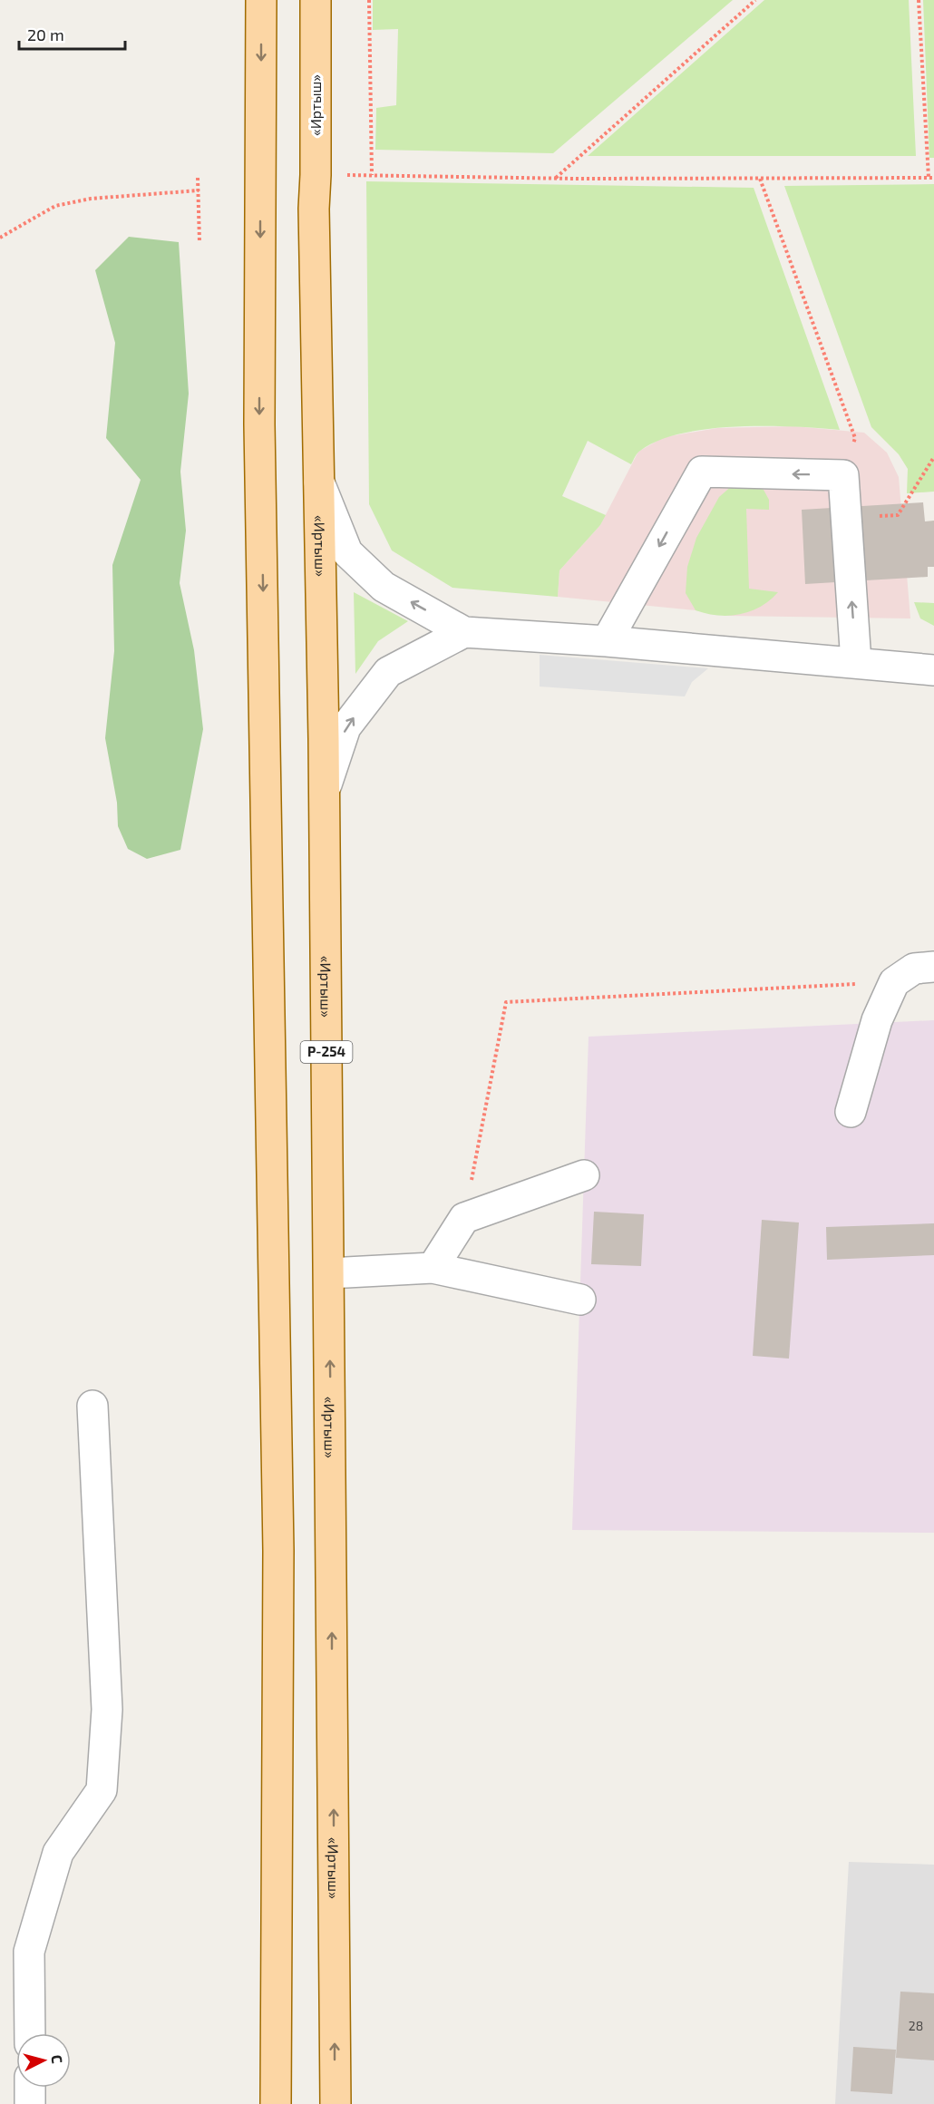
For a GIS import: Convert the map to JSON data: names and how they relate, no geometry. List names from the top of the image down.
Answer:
{
  "streets": {
    "main road": ["«Иртыш»", "Р-254"]
  },
  "house_numbers": ["28"],
  "scale_bar": "20 m",
  "north": "right"
}
